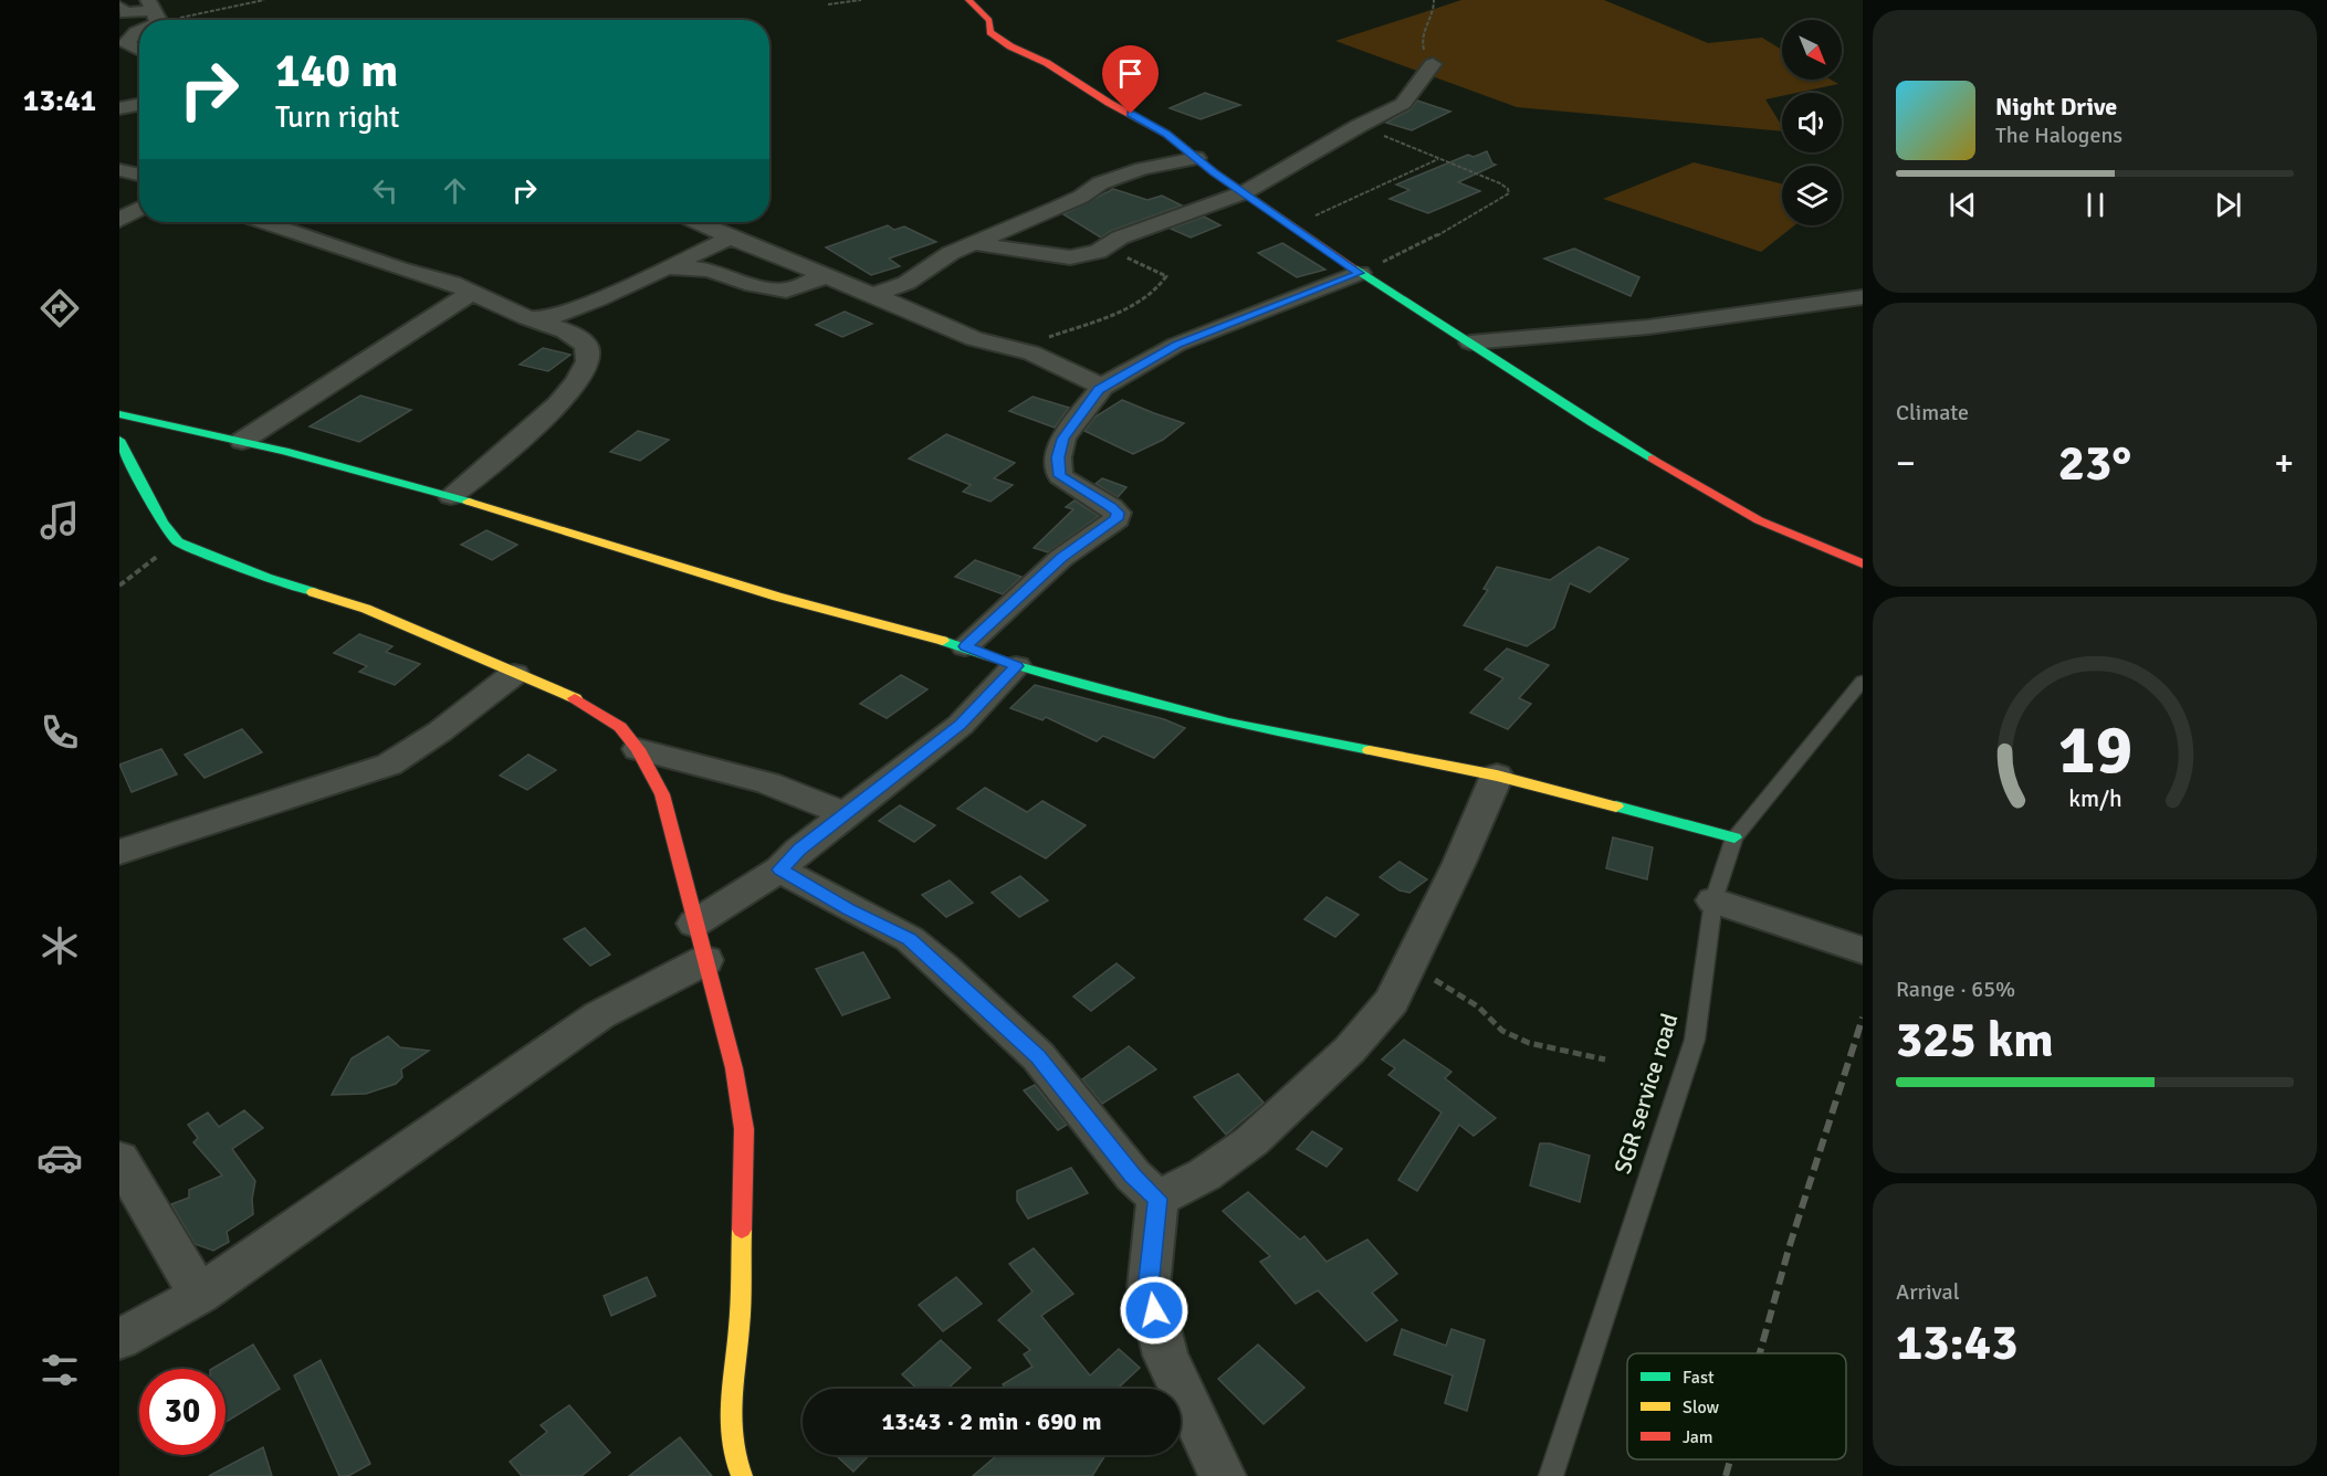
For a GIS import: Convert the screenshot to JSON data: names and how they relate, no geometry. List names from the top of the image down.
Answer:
{
  "streets": {
    "lane": ["SGR service road"]
  },
  "legend": ["Fast", "Slow", "Jam"],
  "north": "bottom right",
  "page": {
    "tabs": "13:41",
    "turn": ["140 m", "Turn right"],
    "song": ["Night Drive", "The Halogens"],
    "tile": [
      "Climate",
      ["Range · 65%", "325 km"],
      ["Arrival", "13:43"]
    ],
    "heat": ["−", "23°", "+"],
    "limit": "30",
    "trip": "13:43 · 2 min · 690 m",
    "gauge": ["19", "km/h"]
  }
}
